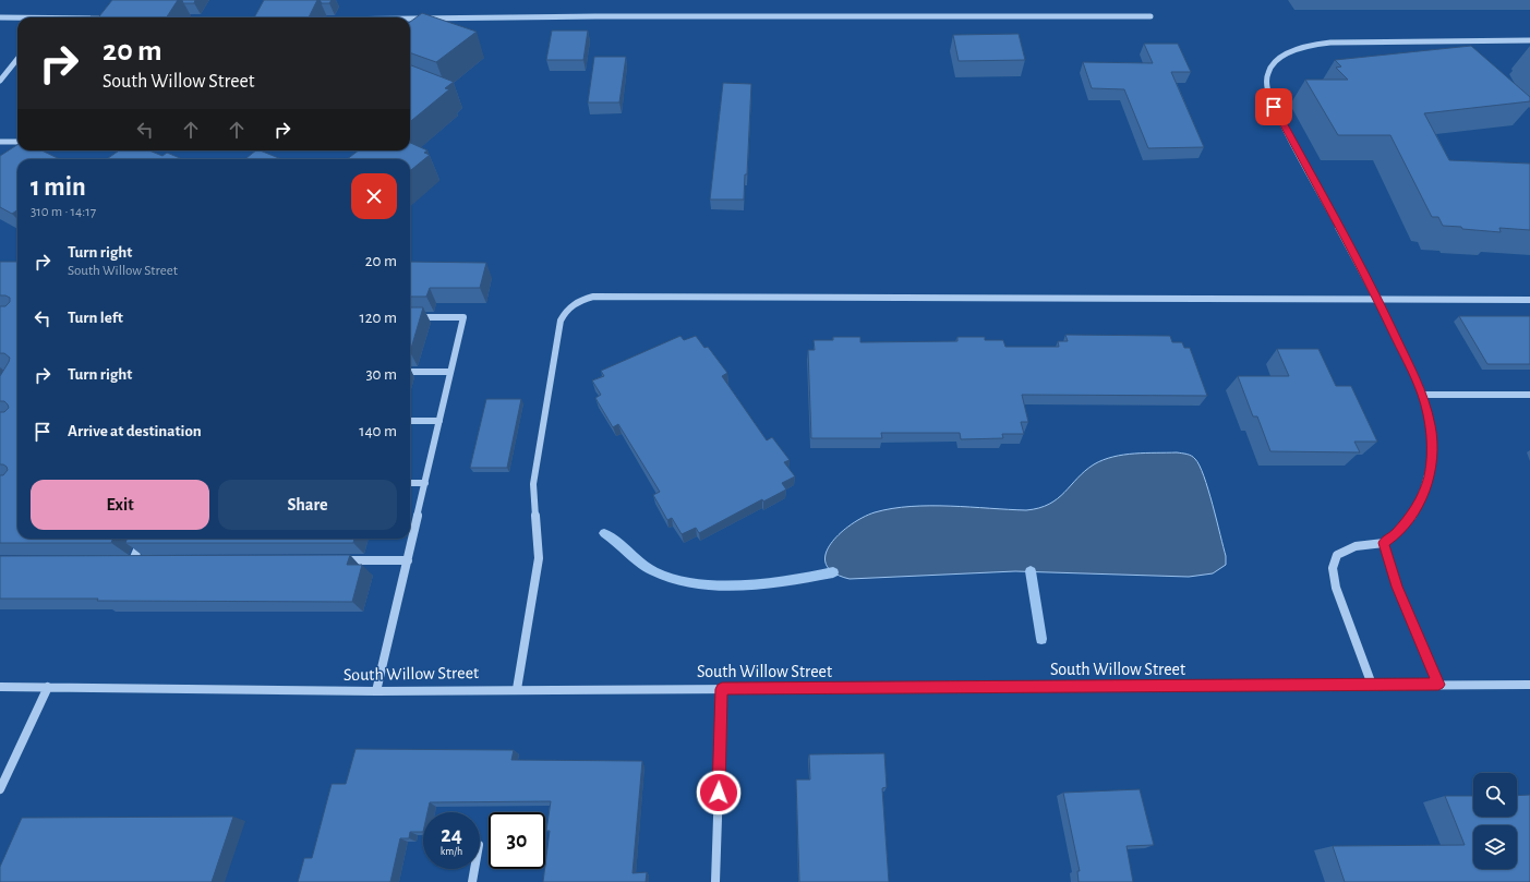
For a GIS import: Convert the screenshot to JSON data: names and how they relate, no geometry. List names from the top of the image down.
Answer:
{
  "streets": {
    "street": ["South Willow Street"]
  },
  "page": {
    "turn": ["20 m", "South Willow Street"],
    "heading": ["1 min", "310 m · 14:17"],
    "list": [
      {
        "name": "Turn right",
        "note": "South Willow Street",
        "value": "20 m"
      },
      {
        "name": "Turn left",
        "value": "120 m"
      },
      {
        "name": "Turn right",
        "value": "30 m"
      },
      {
        "name": "Arrive at destination",
        "value": "140 m"
      }
    ],
    "buttons": ["Exit", "Share"],
    "speed": "24 km/h",
    "limit": "30"
  }
}
